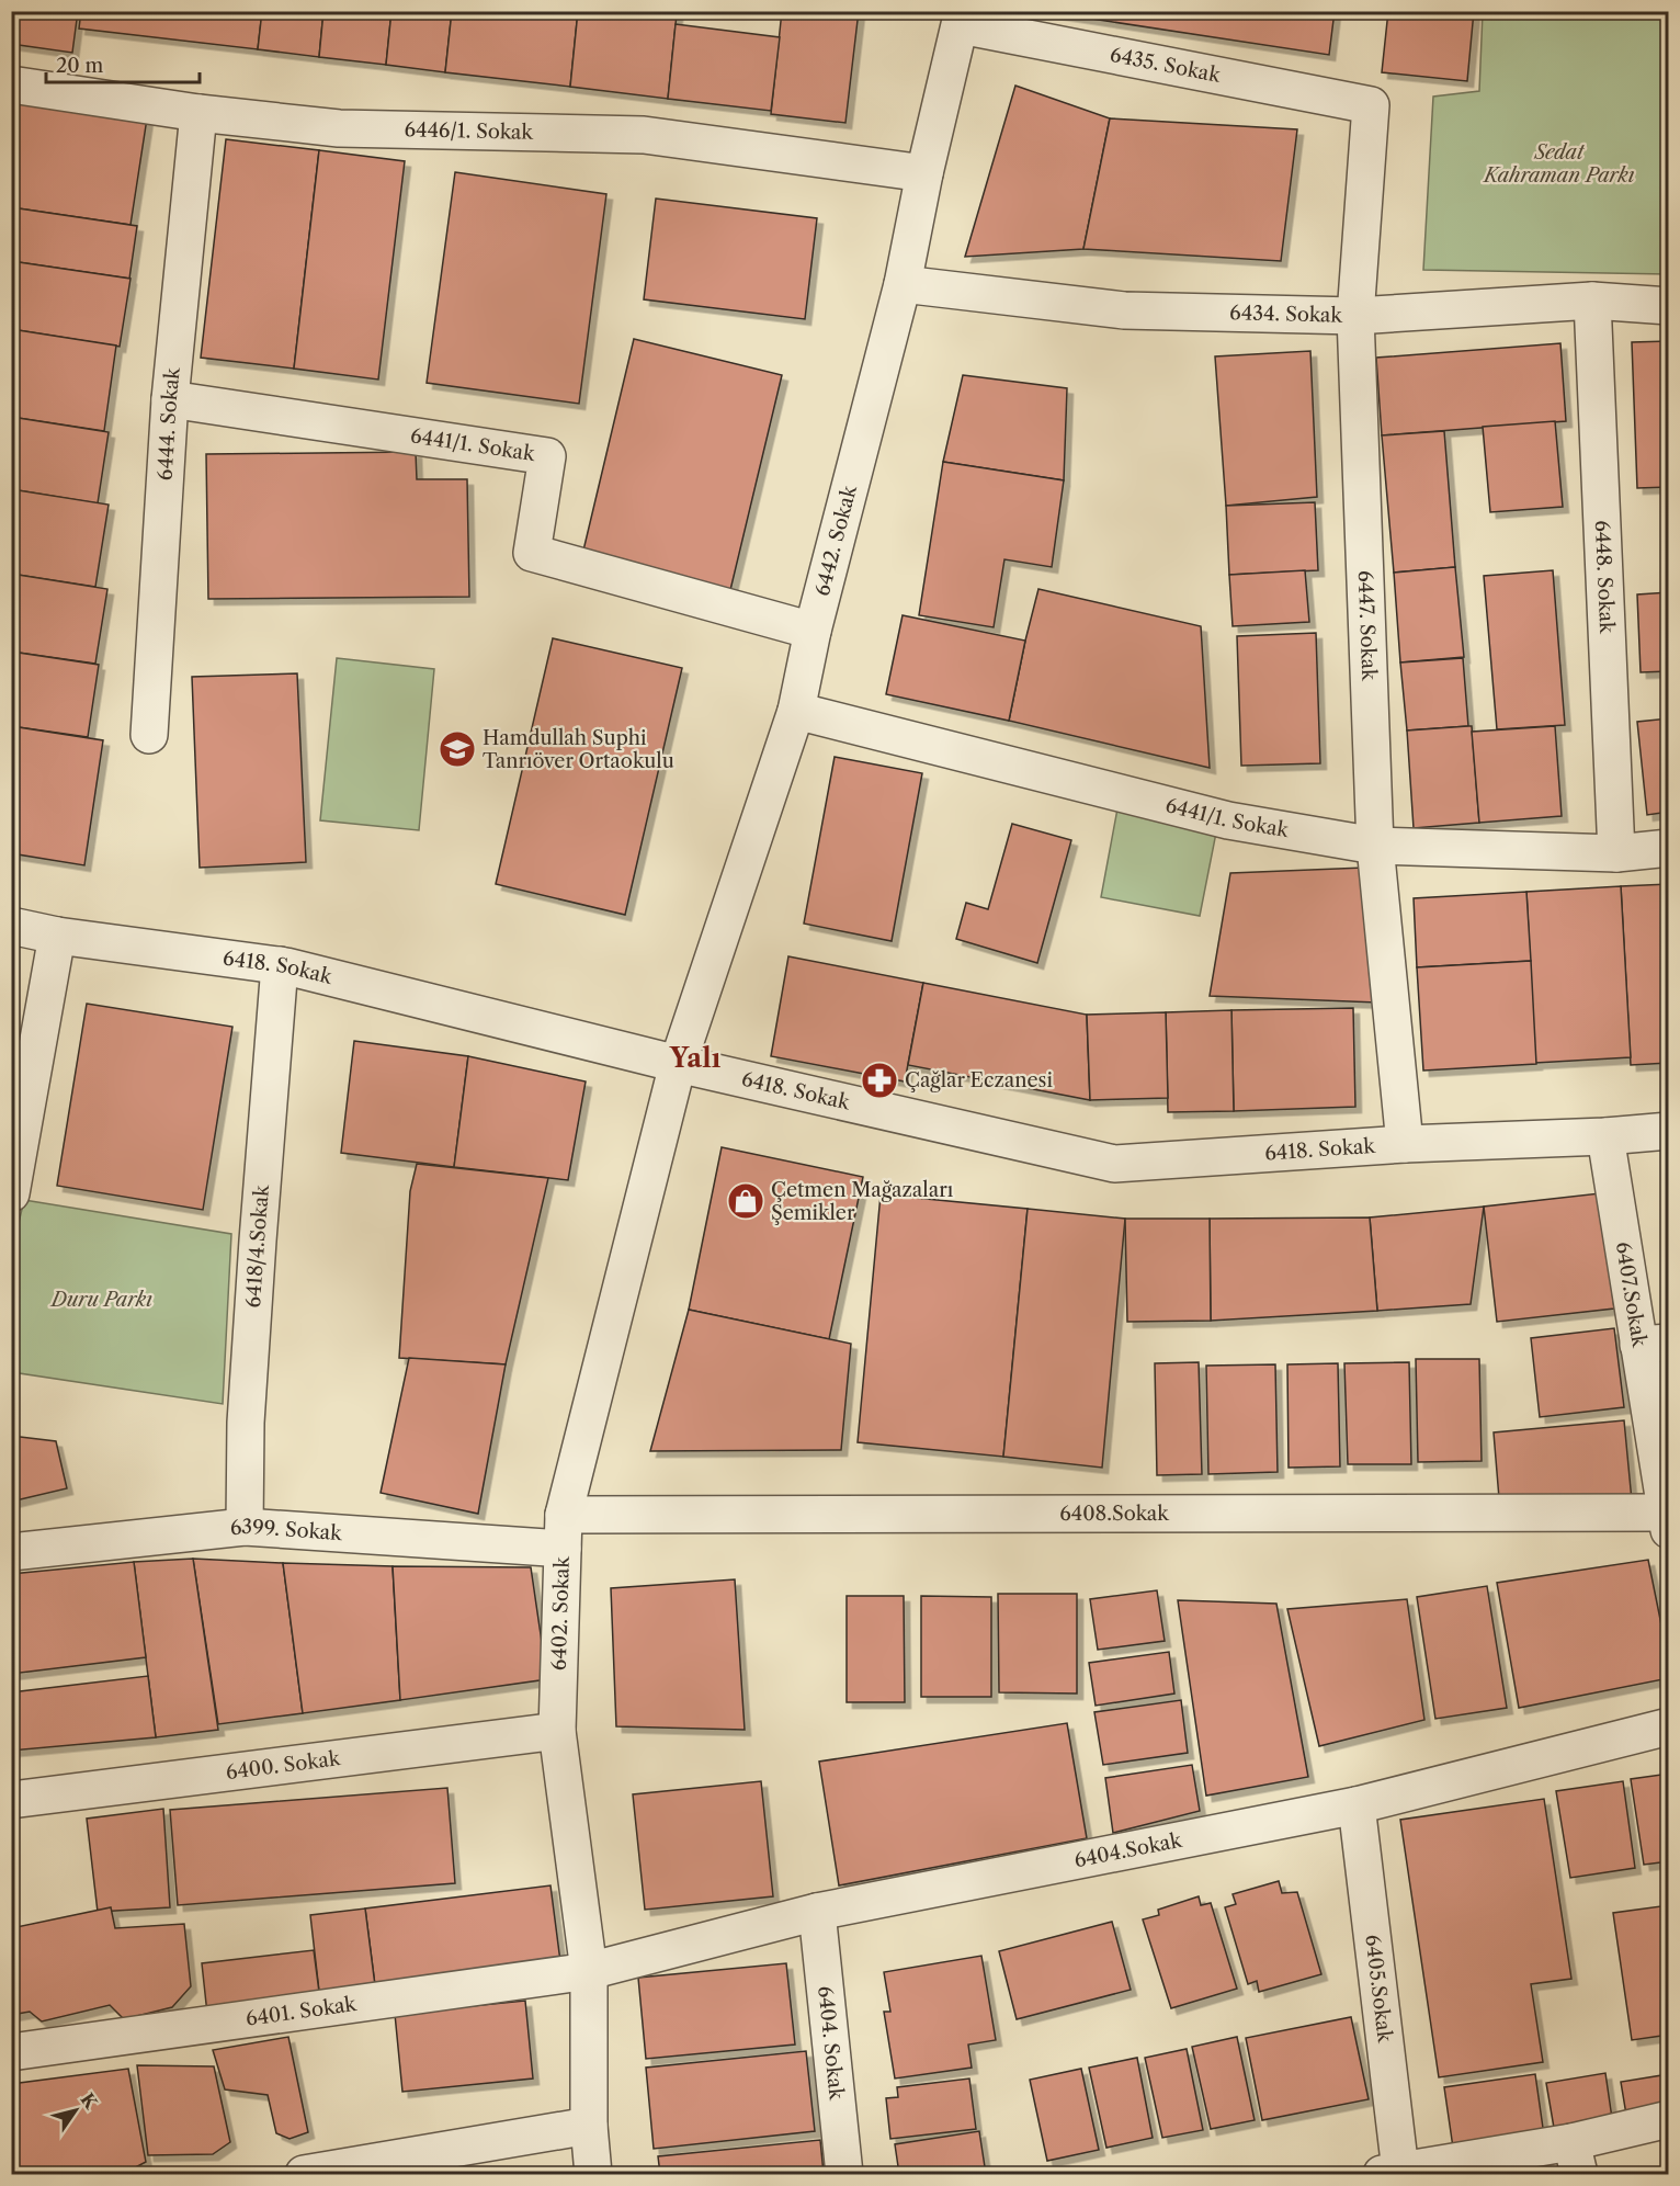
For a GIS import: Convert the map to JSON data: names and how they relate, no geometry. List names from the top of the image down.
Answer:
{
  "streets": {
    "street": [
      "6435. Sokak",
      "6446/1. Sokak",
      "6434. Sokak",
      "6444. Sokak",
      "6441/1. Sokak",
      "6442. Sokak",
      "6448. Sokak",
      "6447. Sokak",
      "6418. Sokak",
      "6418/4.Sokak",
      "6407.Sokak",
      "6408.Sokak",
      "6399. Sokak",
      "6402. Sokak",
      "6400. Sokak",
      "6404.Sokak",
      "6405.Sokak",
      "6401. Sokak",
      "6404. Sokak"
    ]
  },
  "crossings": [
    ["6435. Sokak", "6442. Sokak"],
    ["6435. Sokak", "6447. Sokak"],
    ["6446/1. Sokak", "6444. Sokak"],
    ["6446/1. Sokak", "6442. Sokak"],
    ["6434. Sokak", "6442. Sokak"],
    ["6434. Sokak", "6448. Sokak"],
    ["6434. Sokak", "6447. Sokak"],
    ["6444. Sokak", "6441/1. Sokak"],
    ["6441/1. Sokak", "6442. Sokak"],
    ["6441/1. Sokak", "6448. Sokak"],
    ["6441/1. Sokak", "6447. Sokak"],
    ["6442. Sokak", "6418. Sokak"],
    ["6442. Sokak", "6402. Sokak"],
    ["6447. Sokak", "6418. Sokak"],
    ["6418. Sokak", "6418/4.Sokak"],
    ["6418. Sokak", "6407.Sokak"],
    ["6418. Sokak", "6402. Sokak"],
    ["6418/4.Sokak", "6399. Sokak"],
    ["6407.Sokak", "6408.Sokak"],
    ["6408.Sokak", "6399. Sokak"],
    ["6408.Sokak", "6402. Sokak"],
    ["6399. Sokak", "6402. Sokak"],
    ["6402. Sokak", "6400. Sokak"],
    ["6402. Sokak", "6404.Sokak"],
    ["6402. Sokak", "6401. Sokak"],
    ["6404.Sokak", "6405.Sokak"],
    ["6404.Sokak", "6401. Sokak"],
    ["6404.Sokak", "6404. Sokak"]
  ],
  "districts": ["Yalı"],
  "parks": ["Sedat Kahraman Parkı", "Duru Parkı"],
  "places": {
    "school or university": ["Hamdullah Suphi Tanrıöver Ortaokulu"],
    "pharmacy": ["Çağlar Eczanesi"],
    "shop": ["Çetmen Mağazaları Şemikler"]
  },
  "scale_bar": "20 m",
  "north": "top right"
}
